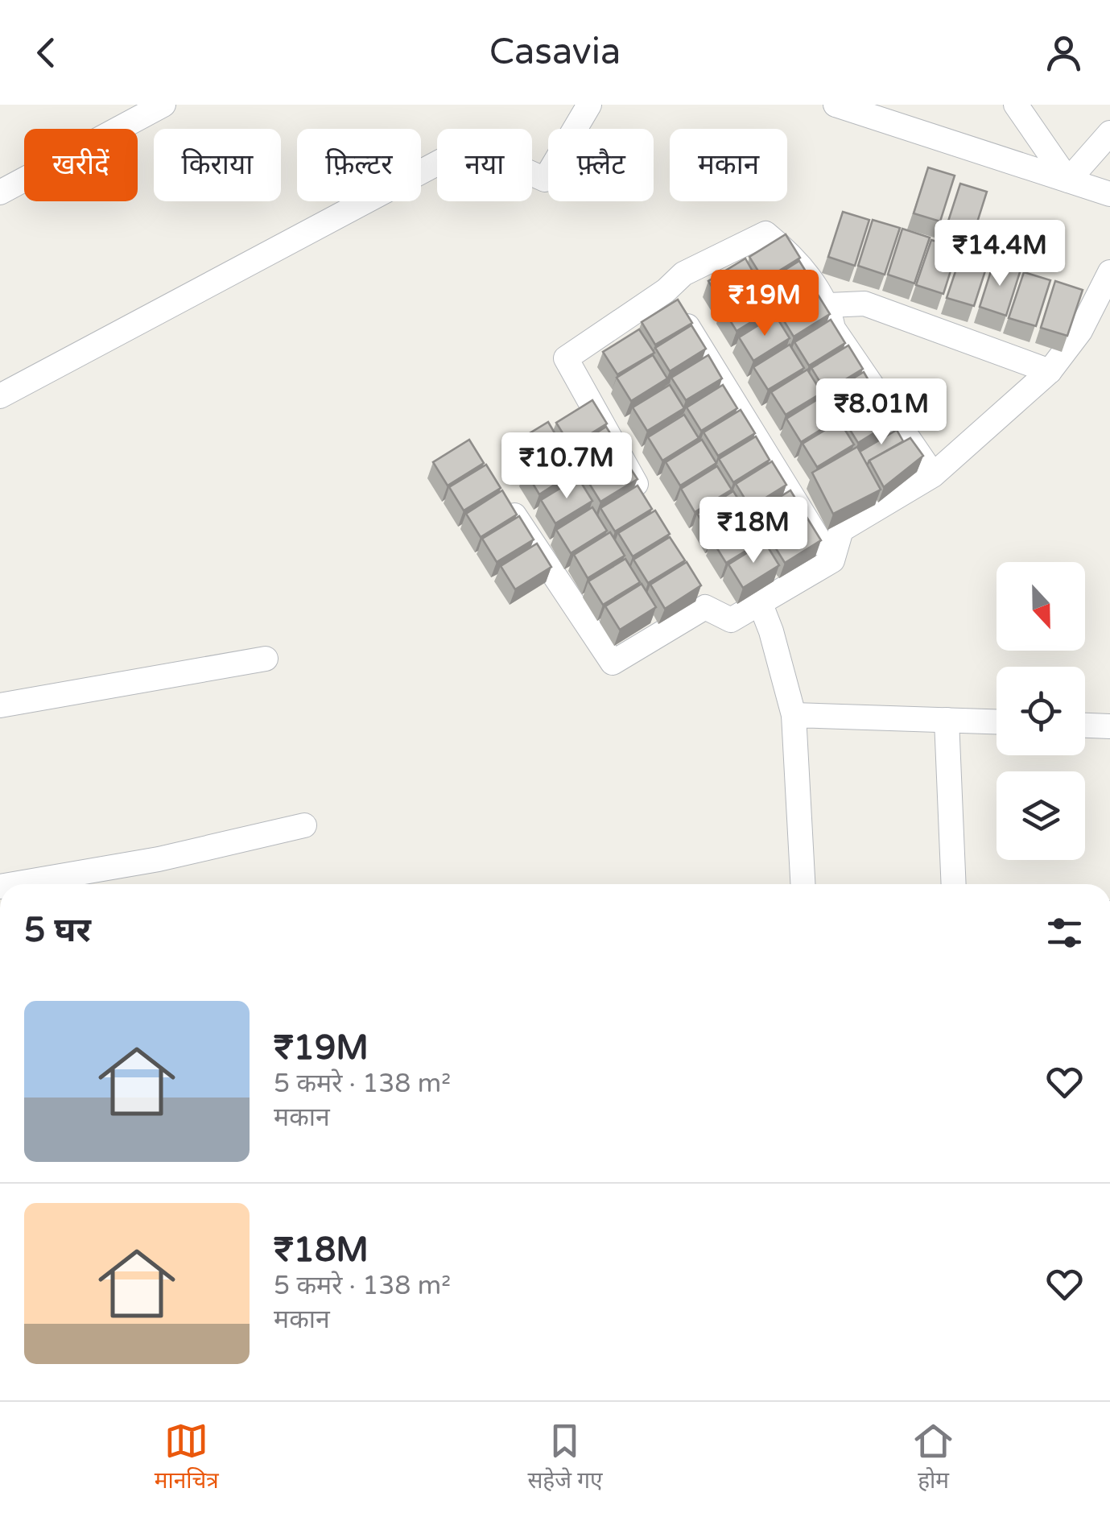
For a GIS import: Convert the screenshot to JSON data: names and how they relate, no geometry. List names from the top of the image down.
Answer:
{
  "north": "bottom",
  "page": {
    "header": "Casavia",
    "chip": [
      "खरीदें",
      "किराया",
      "फ़िल्टर",
      "नया",
      "फ़्लैट",
      "मकान"
    ],
    "price": [
      "₹14.4M",
      "₹19M",
      "₹8.01M",
      "₹10.7M",
      "₹18M"
    ],
    "heading": "5 घर",
    "list": [
      {
        "name": "₹19M",
        "note": "5 कमरे · 138 m² · मकान"
      },
      {
        "name": "₹18M",
        "note": "5 कमरे · 138 m² · मकान"
      }
    ],
    "tabs": ["मानचित्र", "सहेजे गए", "होम"]
  }
}
